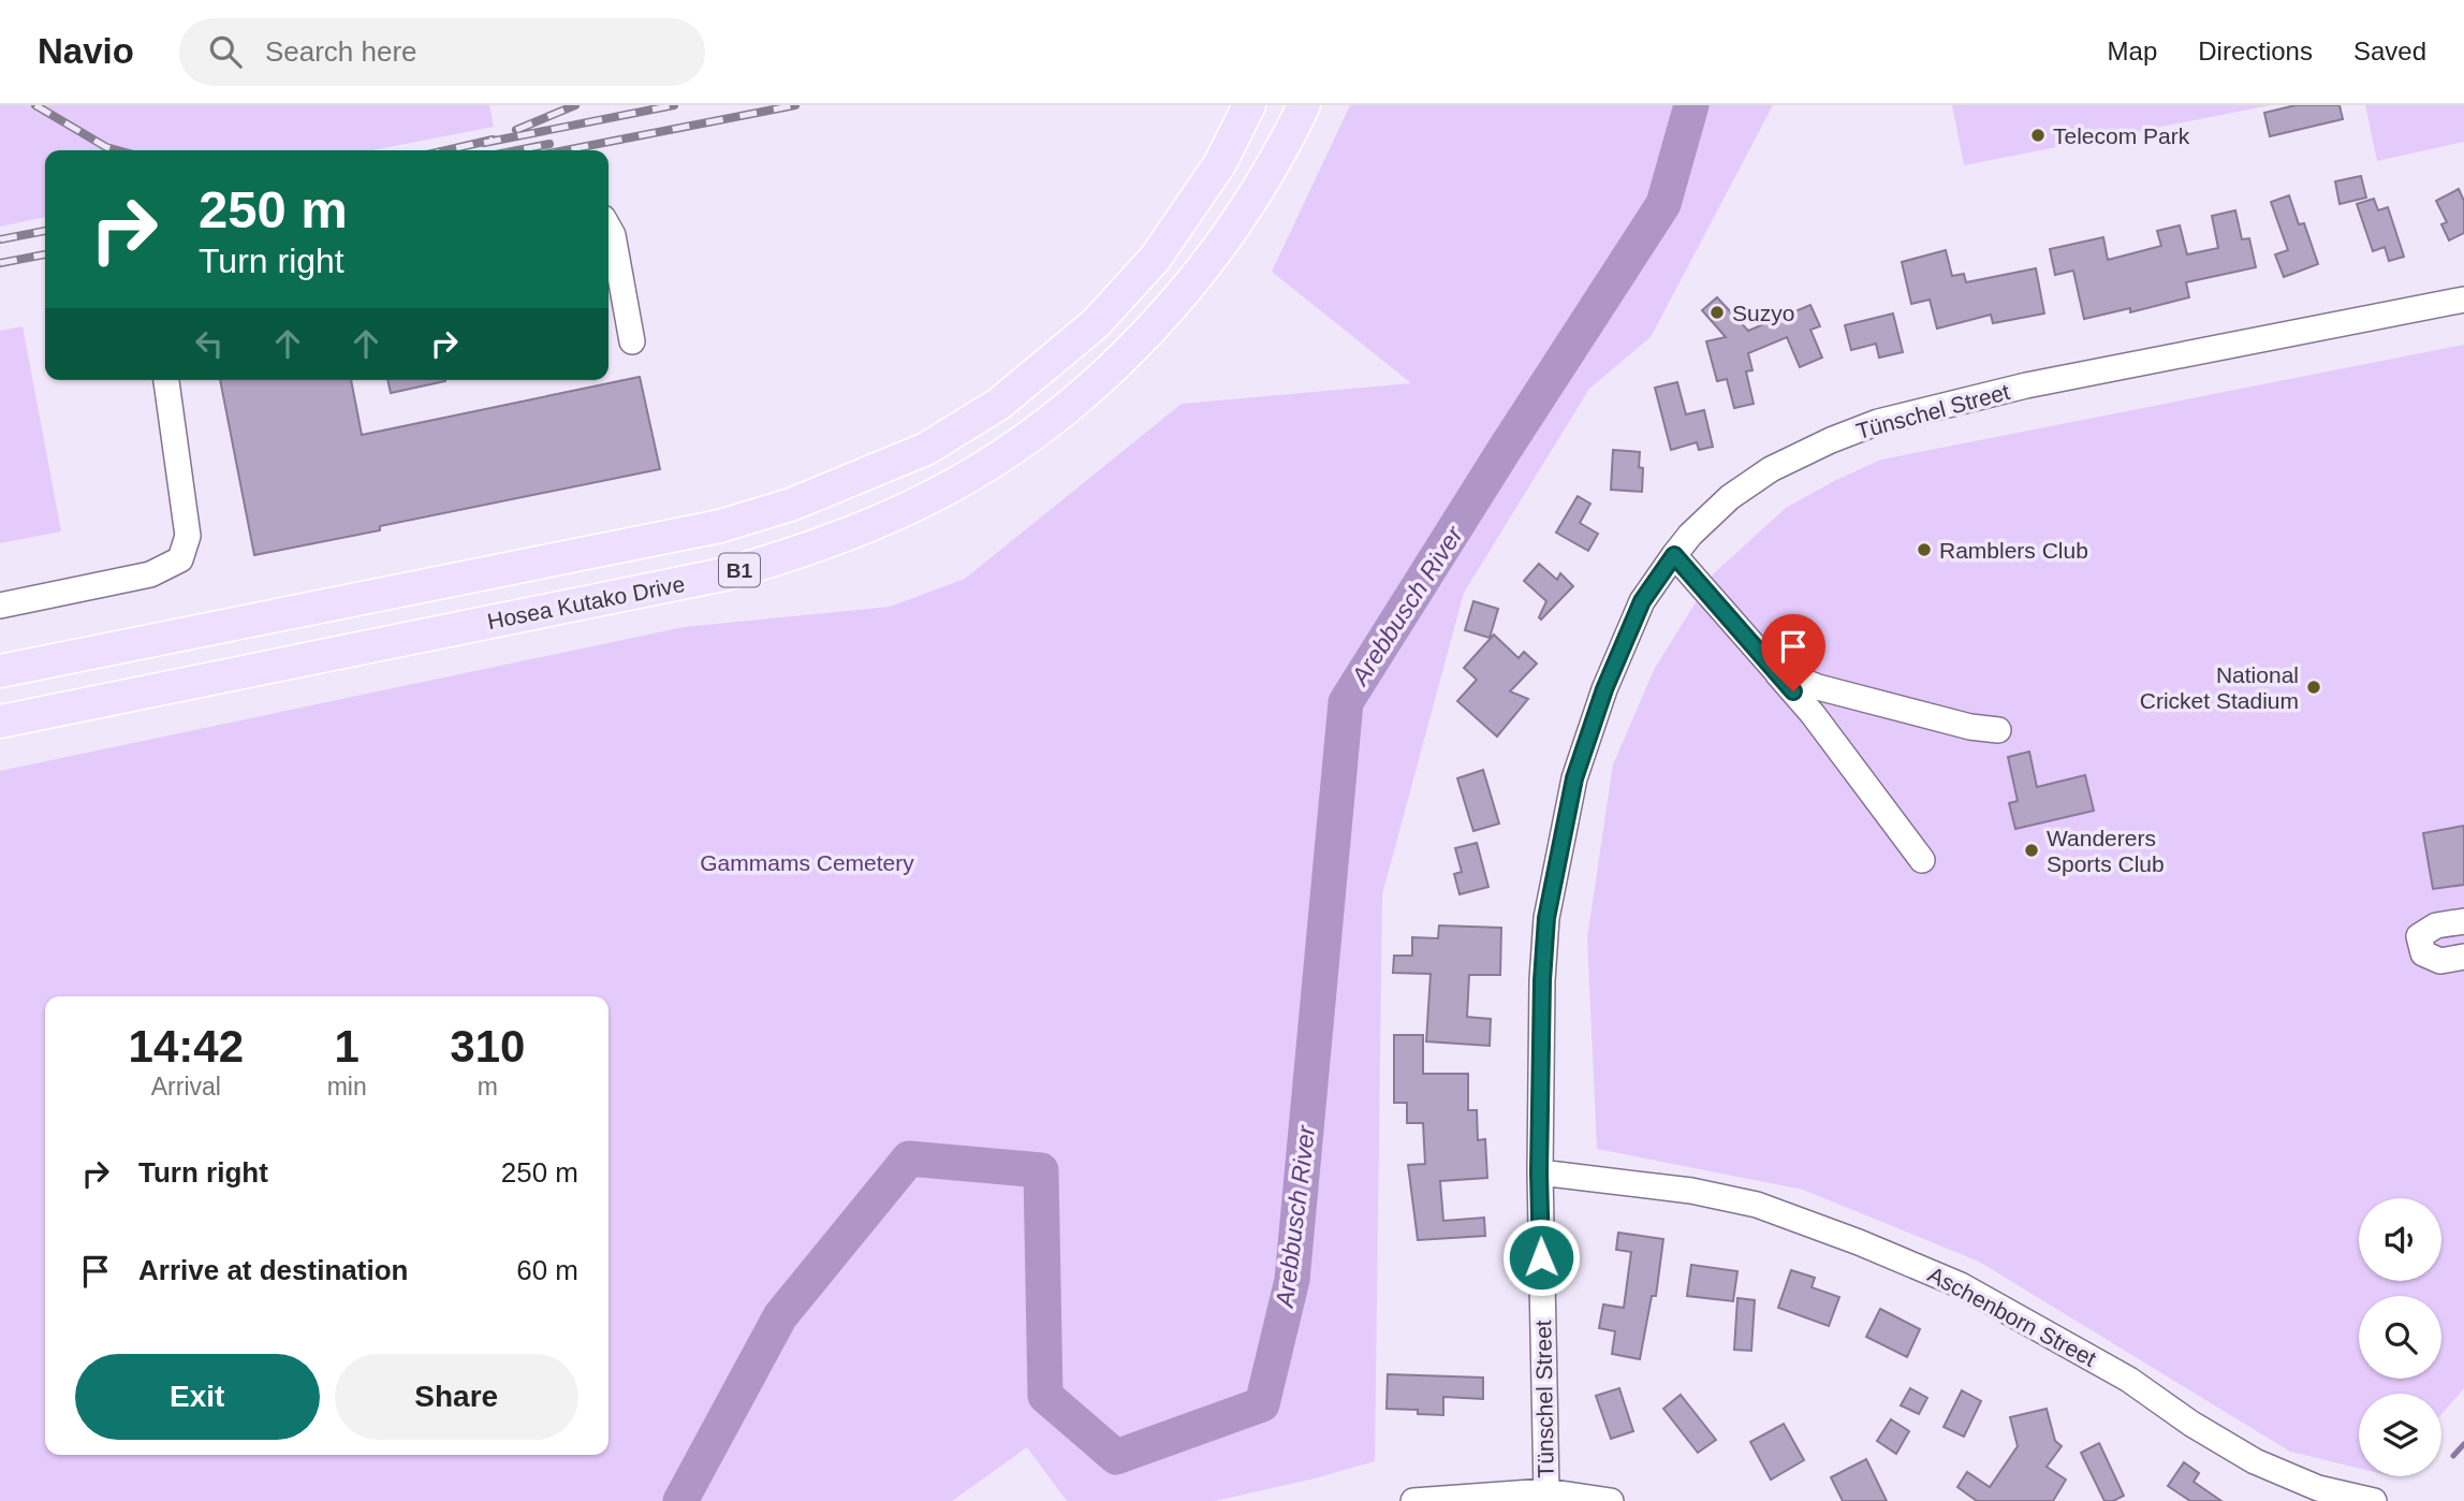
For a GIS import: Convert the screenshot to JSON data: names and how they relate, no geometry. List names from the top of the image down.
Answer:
{
  "streets": {
    "main road": ["B1", "Hosea Kutako Drive"],
    "street": ["Tünschel Street", "Aschenborn Street"]
  },
  "crossings": [
    ["Tünschel Street", "Aschenborn Street"]
  ],
  "water": ["Arebbusch River"],
  "parks": ["Gammams Cemetery"],
  "places": [
    "Telecom Park",
    "Suzyo",
    "Ramblers Club",
    "National Cricket Stadium",
    "Wanderers Sports Club"
  ],
  "page": {
    "header": "Navio",
    "search": "Search here",
    "nav": ["Map", "Directions", "Saved"],
    "turn": ["250 m", "Turn right"],
    "eta": [
      "14:42",
      "Arrival",
      "1",
      "min",
      "310",
      "m"
    ],
    "list": [
      {
        "name": "Turn right",
        "value": "250 m"
      },
      {
        "name": "Arrive at destination",
        "value": "60 m"
      }
    ],
    "buttons": ["Exit", "Share"]
  }
}
